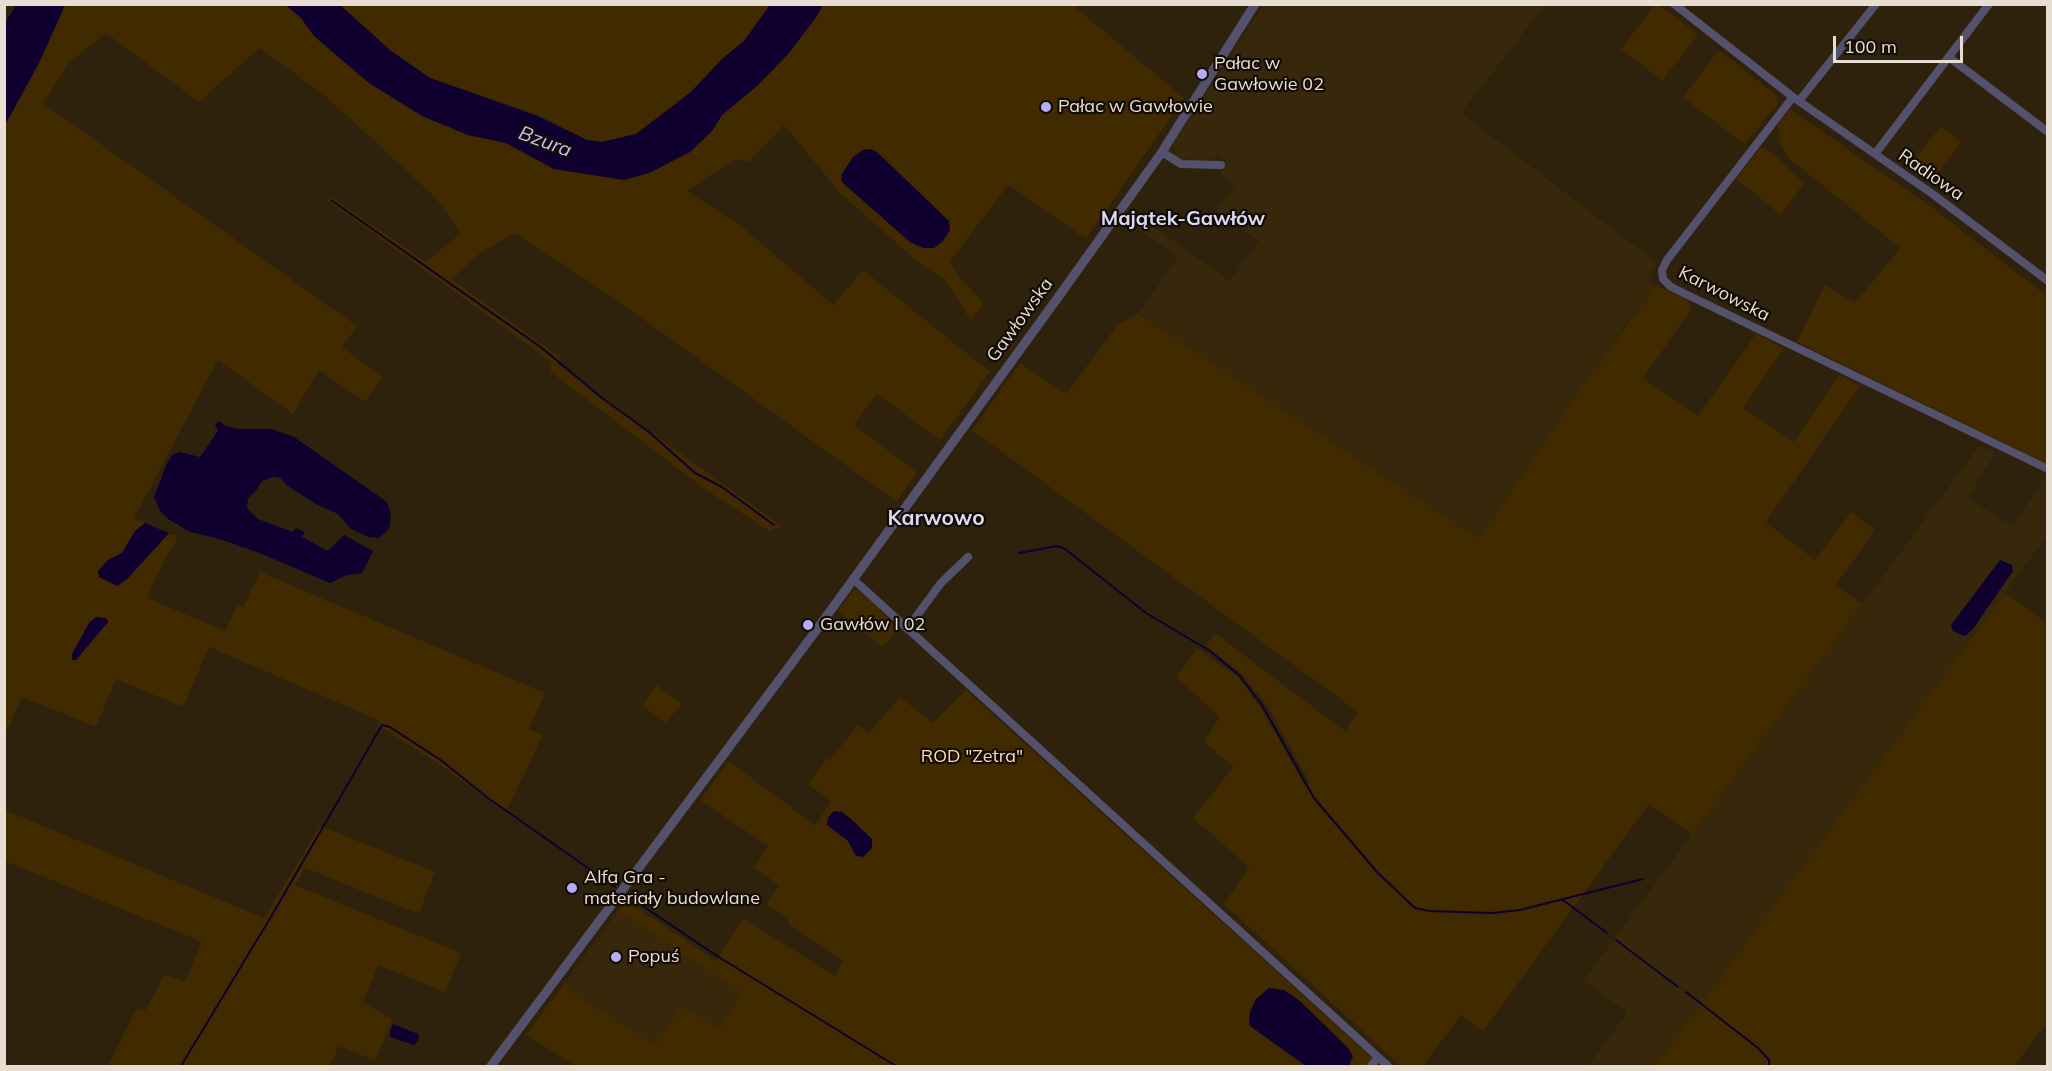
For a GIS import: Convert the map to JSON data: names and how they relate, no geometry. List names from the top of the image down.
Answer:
{
  "streets": {
    "street": ["Radiowa", "Karwowska", "Gawłowska"]
  },
  "crossings": [
    ["Radiowa", "Karwowska"]
  ],
  "districts": ["Majątek-Gawłów", "Karwowo"],
  "water": ["Bzura"],
  "parks": ["ROD \"Zetra\""],
  "places": [
    "Pałac w Gawłowie 02",
    "Pałac w Gawłowie",
    "Gawłów I 02",
    "Alfa Gra - materiały budowlane",
    "Popuś"
  ],
  "scale_bar": "100 m"
}
